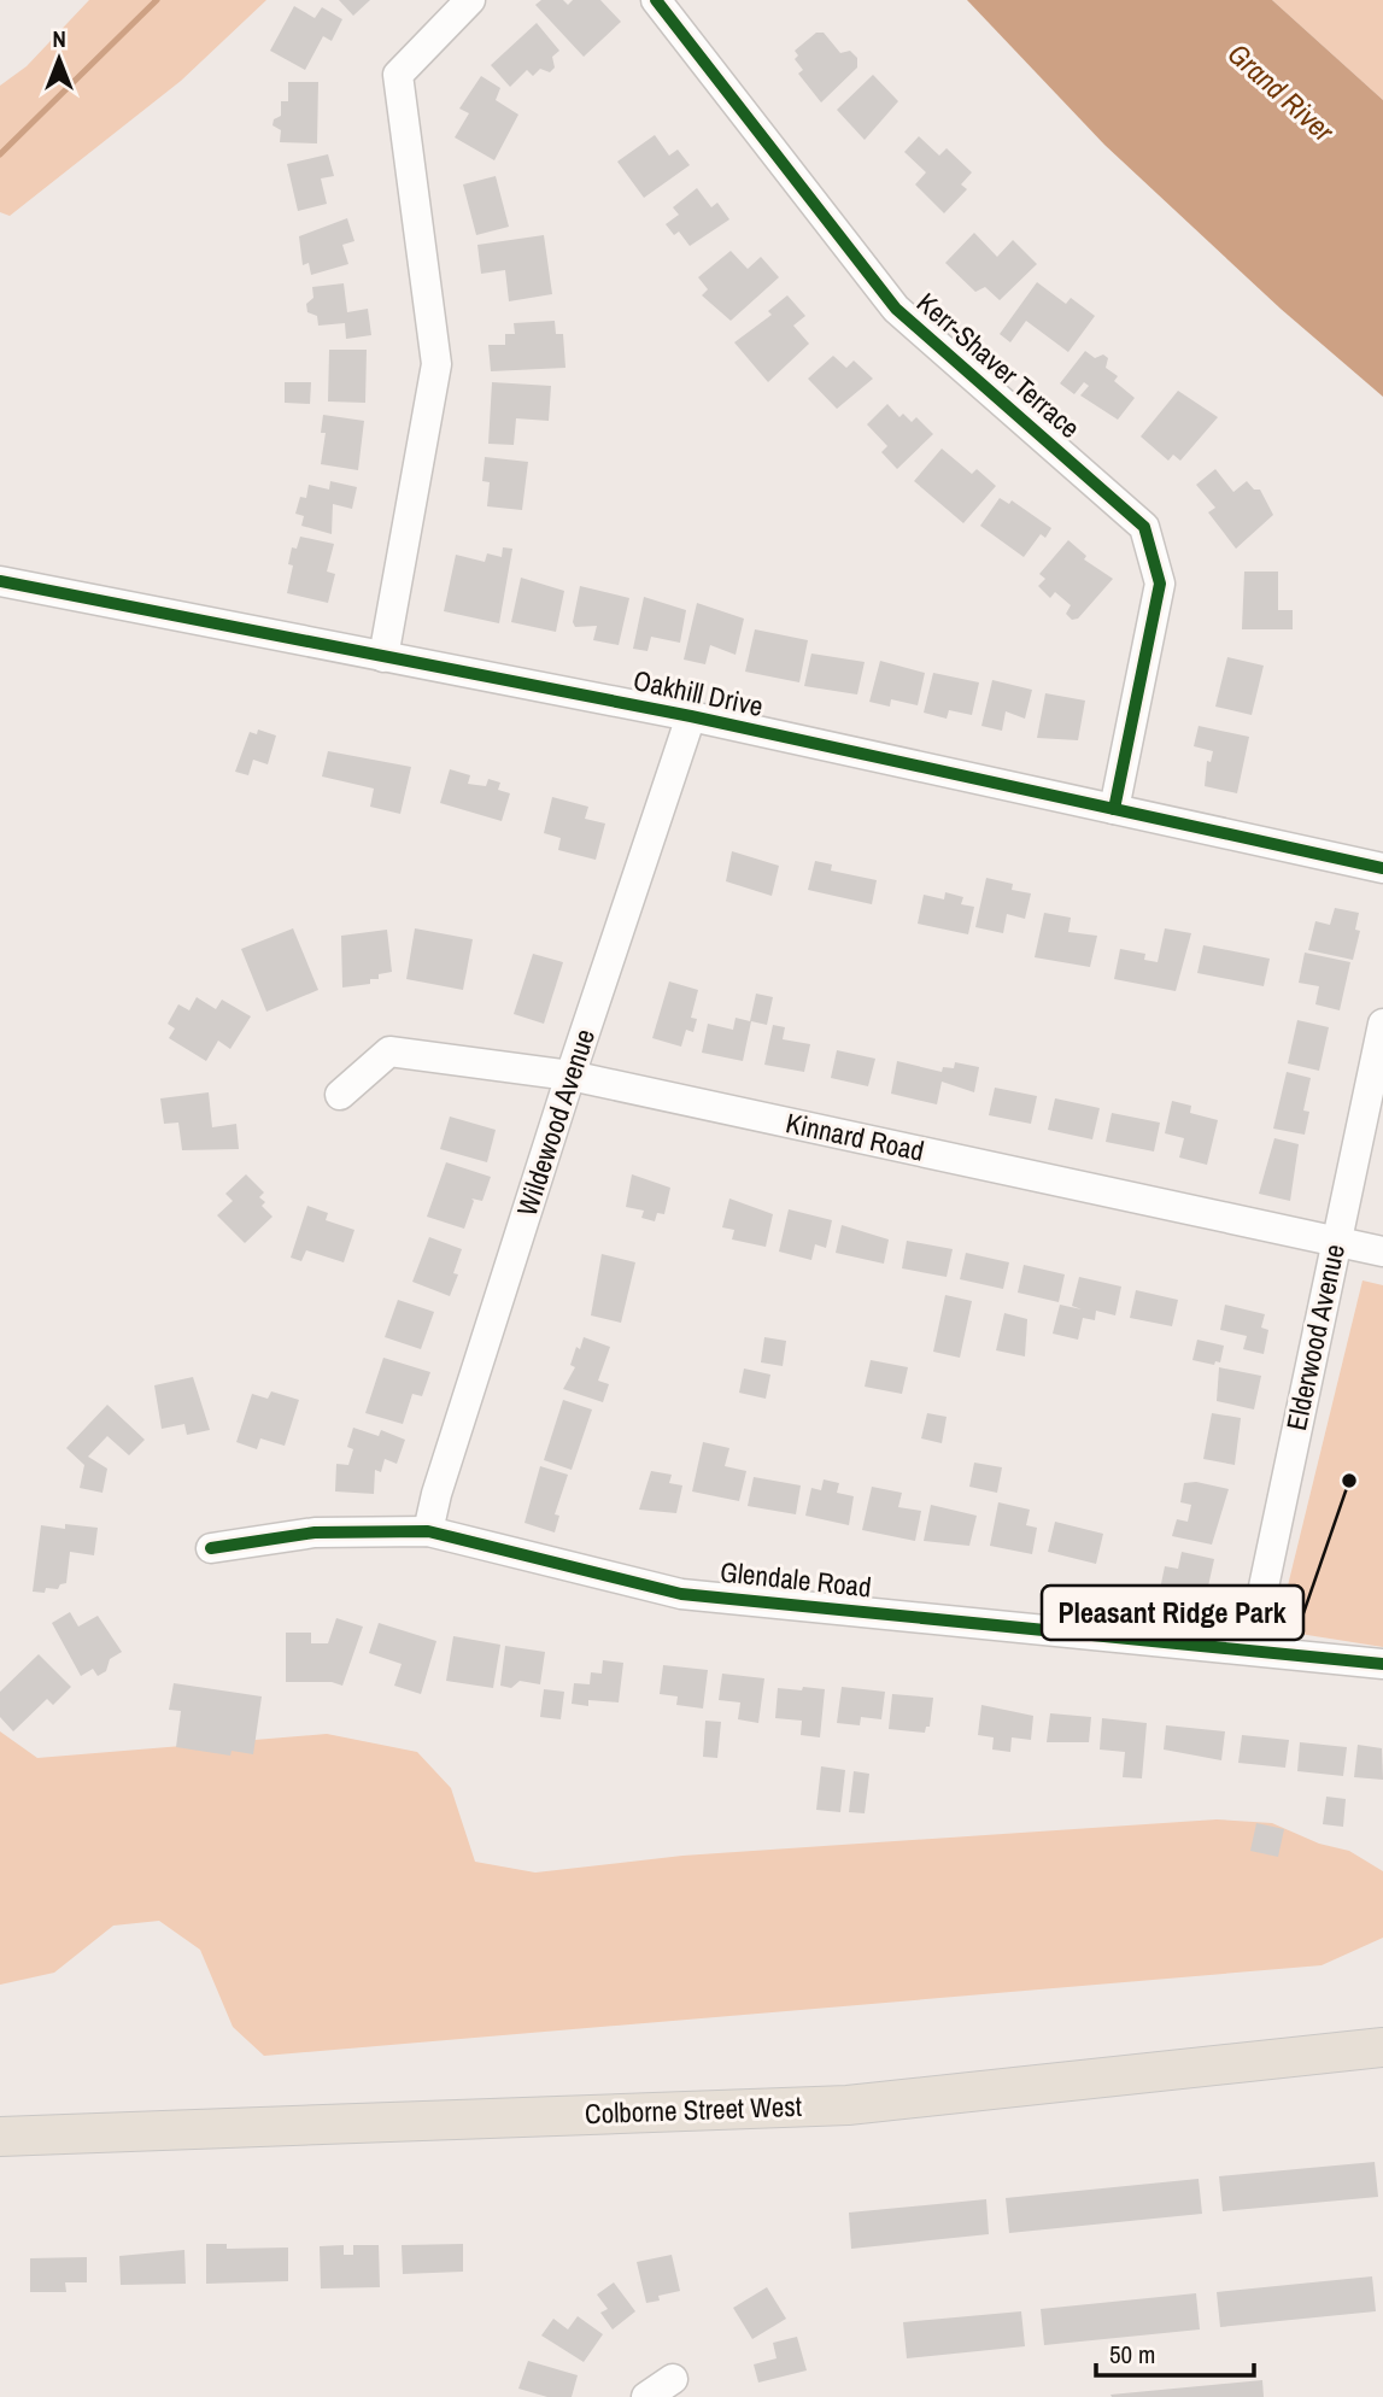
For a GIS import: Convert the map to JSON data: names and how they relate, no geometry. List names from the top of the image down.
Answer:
{
  "streets": {
    "main road": ["Colborne Street West"],
    "street": [
      "Kerr-Shaver Terrace",
      "Oakhill Drive",
      "Wildewood Avenue",
      "Kinnard Road",
      "Elderwood Avenue",
      "Glendale Road"
    ]
  },
  "crossings": [
    ["Kerr-Shaver Terrace", "Oakhill Drive"],
    ["Oakhill Drive", "Wildewood Avenue"],
    ["Wildewood Avenue", "Kinnard Road"],
    ["Wildewood Avenue", "Glendale Road"],
    ["Kinnard Road", "Elderwood Avenue"],
    ["Elderwood Avenue", "Glendale Road"]
  ],
  "water": ["Grand River"],
  "places": ["Pleasant Ridge Park"],
  "scale_bar": "50 m",
  "north": "top"
}
